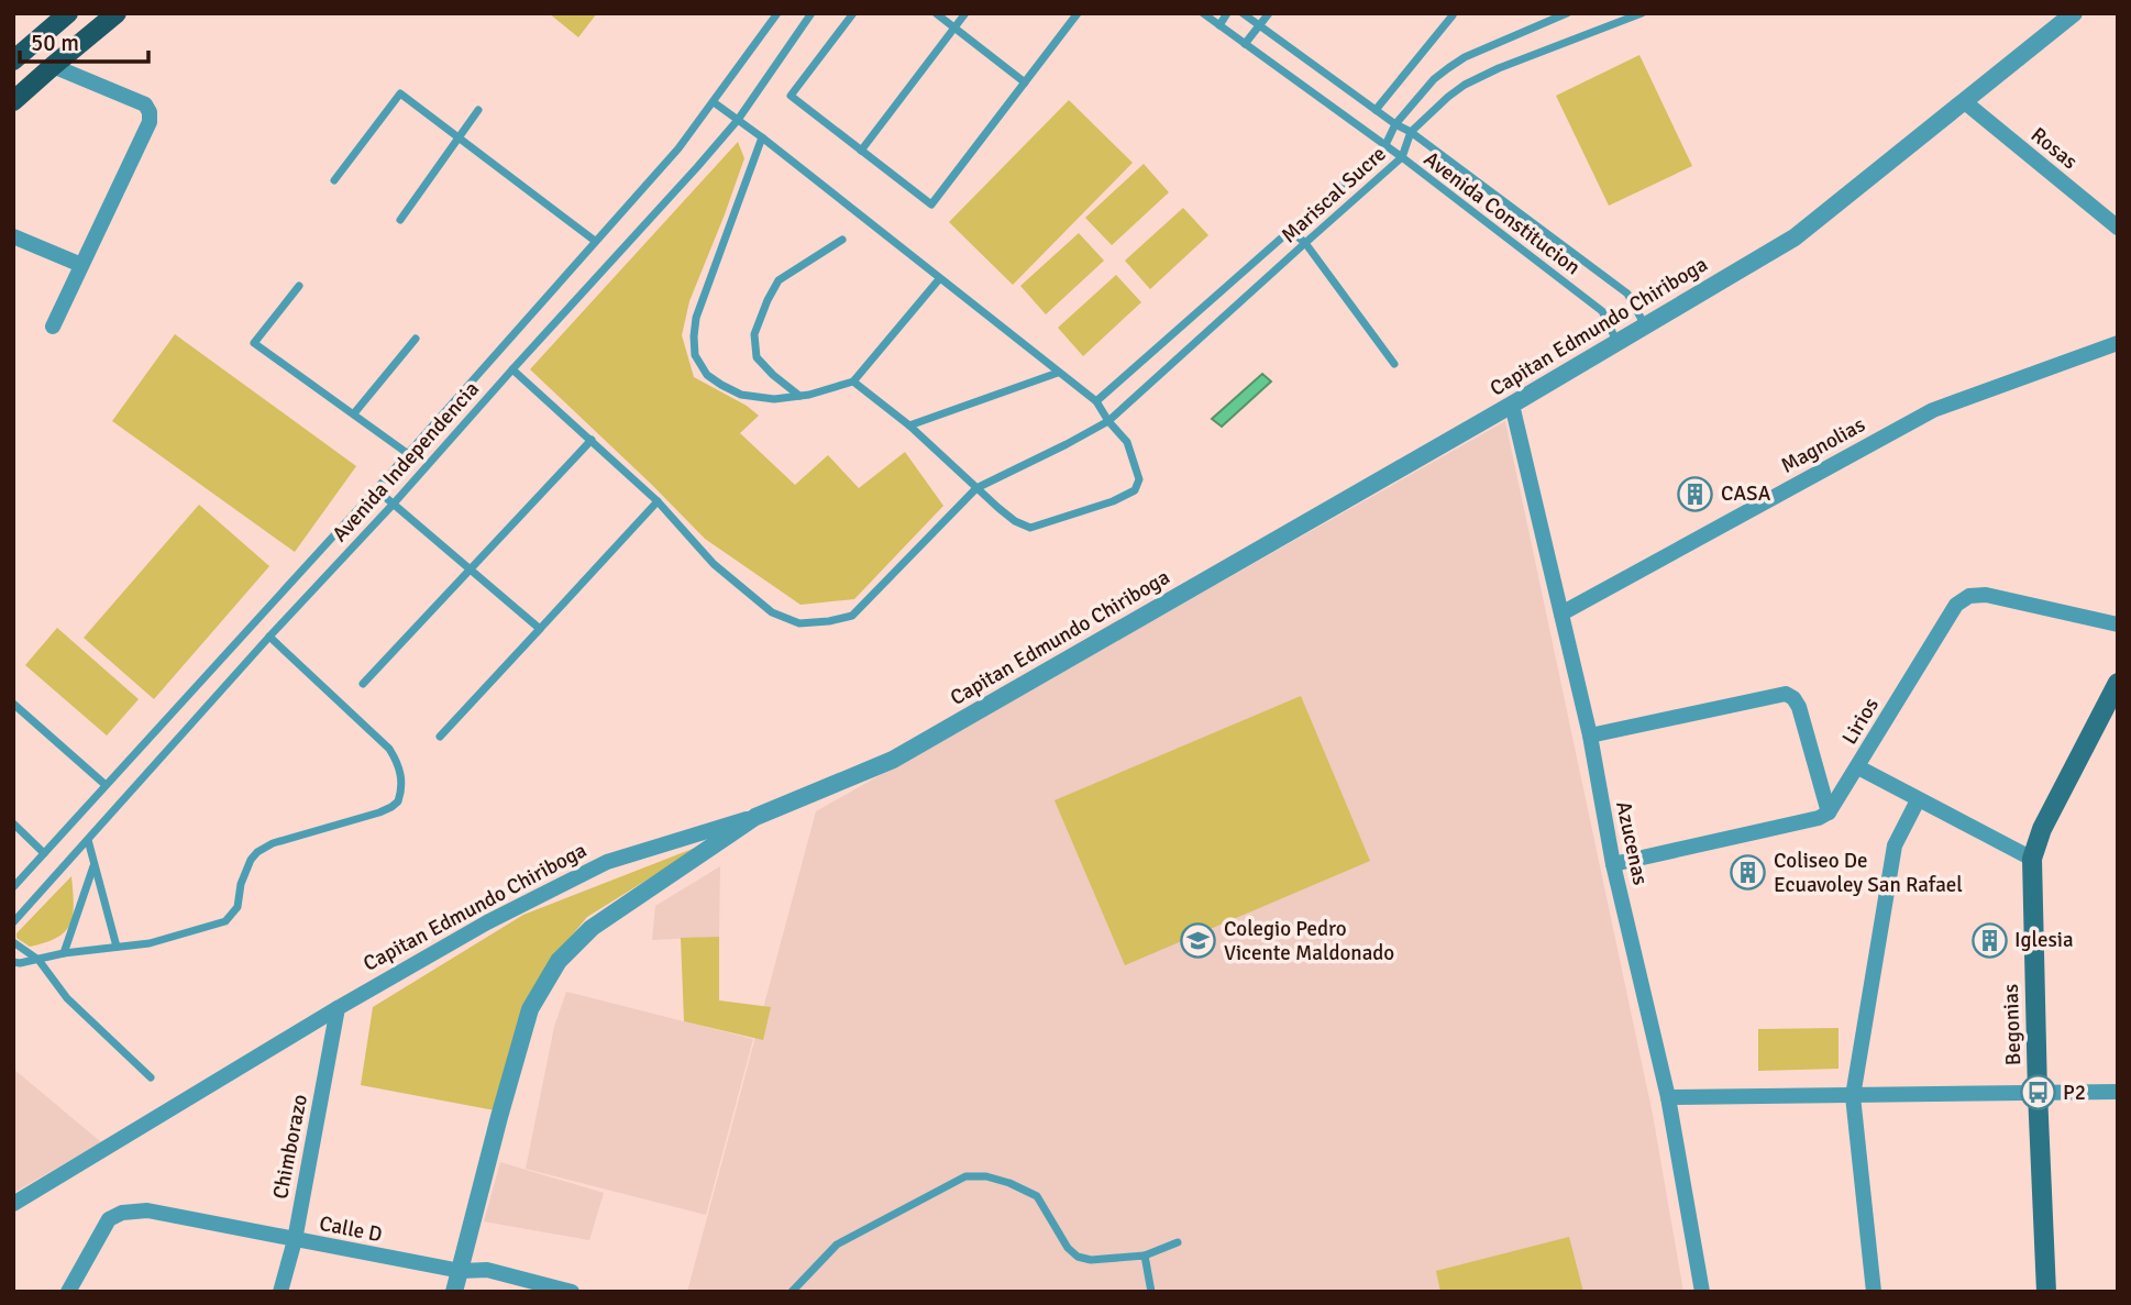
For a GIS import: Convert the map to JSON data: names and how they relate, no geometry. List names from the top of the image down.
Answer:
{
  "streets": {
    "main road": ["Begonias"],
    "street": [
      "Rosas",
      "Capitan Edmundo Chiriboga",
      "Magnolias",
      "Lirios",
      "Azucenas",
      "Chimborazo",
      "Calle D"
    ],
    "lane": ["Mariscal Sucre", "Avenida Constitucion", "Avenida Independencia"]
  },
  "crossings": [
    ["Rosas", "Capitan Edmundo Chiriboga"],
    ["Mariscal Sucre", "Avenida Constitucion"],
    ["Avenida Constitucion", "Capitan Edmundo Chiriboga"],
    ["Capitan Edmundo Chiriboga", "Azucenas"],
    ["Capitan Edmundo Chiriboga", "Chimborazo"],
    ["Magnolias", "Azucenas"],
    ["Chimborazo", "Calle D"]
  ],
  "places": {
    "building": ["CASA", "Coliseo De Ecuavoley San Rafael", "Iglesia"],
    "school or university": ["Colegio Pedro Vicente Maldonado"],
    "bus stop": ["P2"]
  },
  "scale_bar": "50 m"
}
